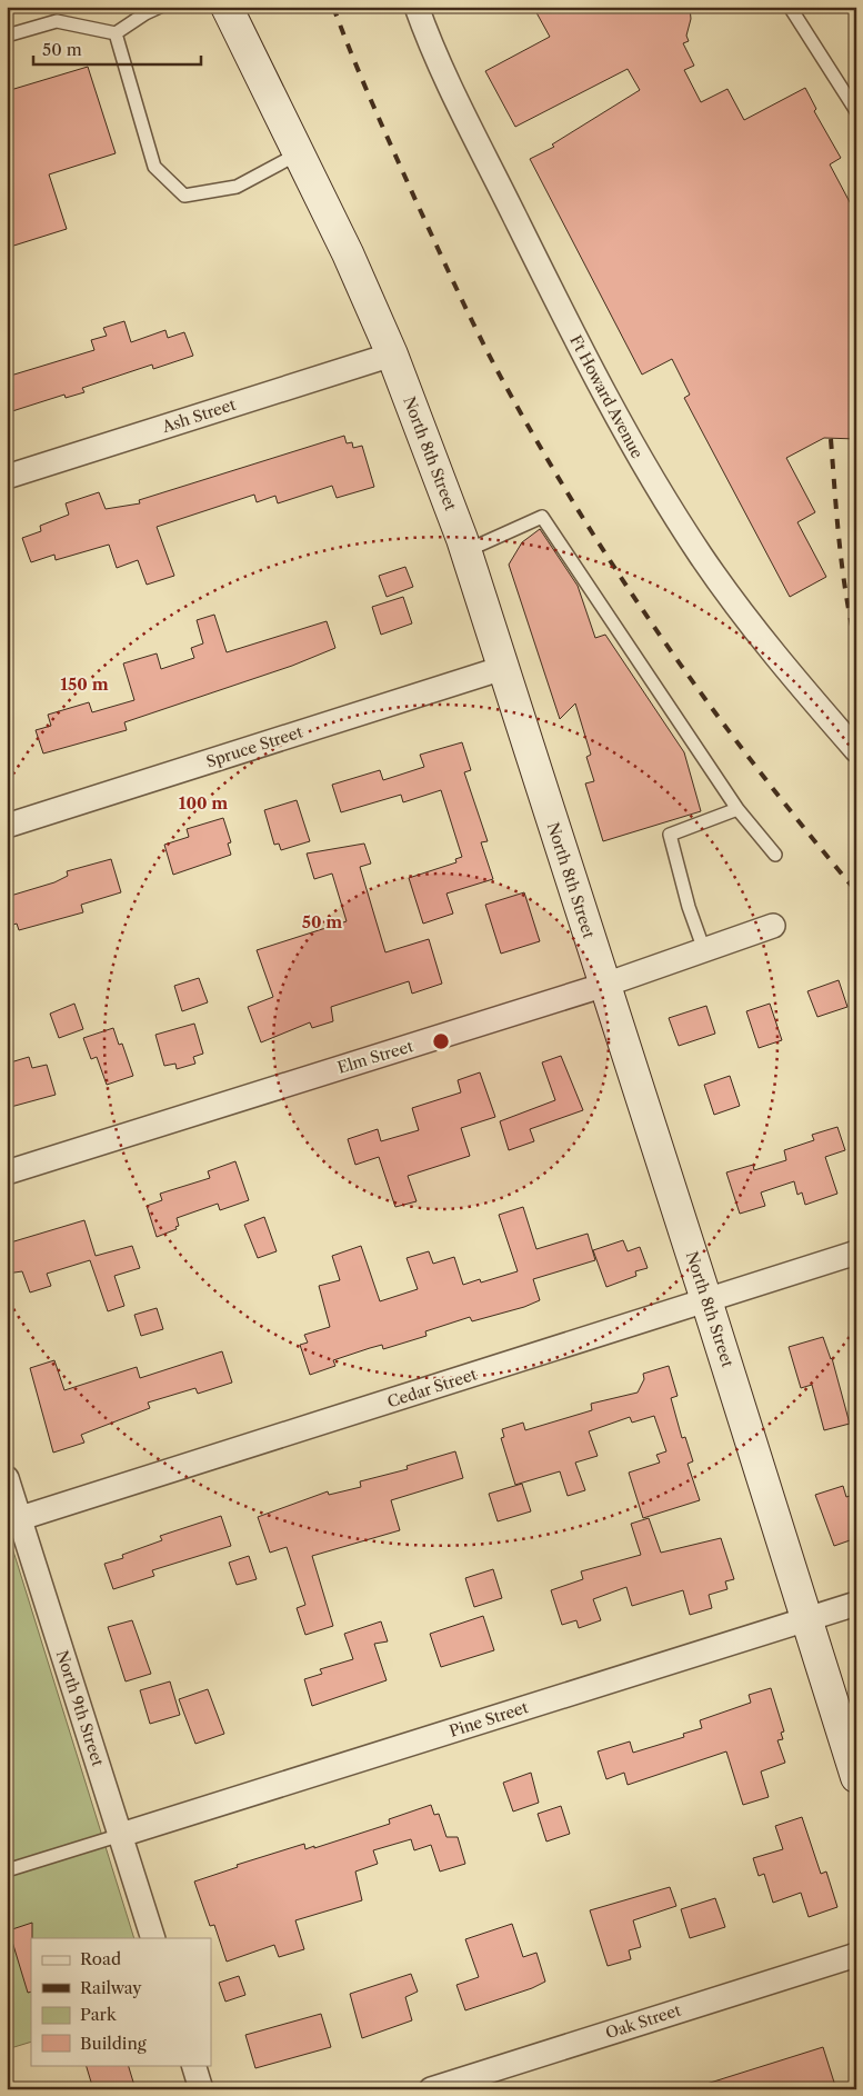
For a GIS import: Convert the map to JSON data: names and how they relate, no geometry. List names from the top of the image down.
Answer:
{
  "streets": {
    "main road": ["North 8th Street"],
    "street": [
      "Ft Howard Avenue",
      "Ash Street",
      "Spruce Street",
      "Elm Street",
      "Cedar Street",
      "North 9th Street",
      "Pine Street",
      "Oak Street"
    ]
  },
  "crossings": [
    ["Ash Street", "North 8th Street"],
    ["North 8th Street", "Spruce Street"],
    ["North 8th Street", "Elm Street"],
    ["North 8th Street", "Cedar Street"],
    ["North 8th Street", "Pine Street"],
    ["Cedar Street", "North 9th Street"],
    ["North 9th Street", "Pine Street"]
  ],
  "legend": [
    "Road",
    "Railway",
    "Park",
    "Building"
  ],
  "scale_bar": "50 m",
  "rings": ["150 m", "100 m", "50 m"]
}
